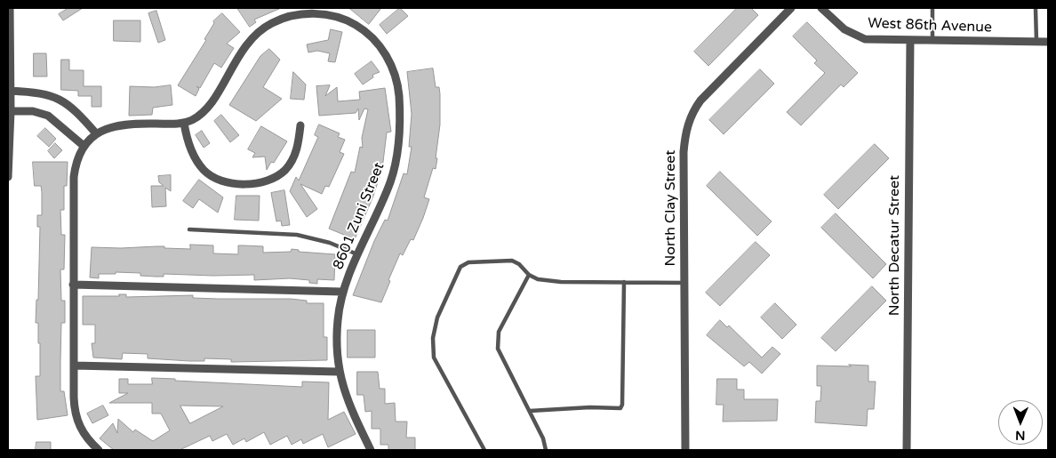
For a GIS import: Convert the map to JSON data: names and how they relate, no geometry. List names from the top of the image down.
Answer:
{
  "streets": {
    "street": [
      "West 86th Avenue",
      "North Clay Street",
      "8601 Zuni Street",
      "North Decatur Street"
    ]
  },
  "crossings": [
    ["West 86th Avenue", "North Decatur Street"]
  ],
  "north": "bottom"
}
